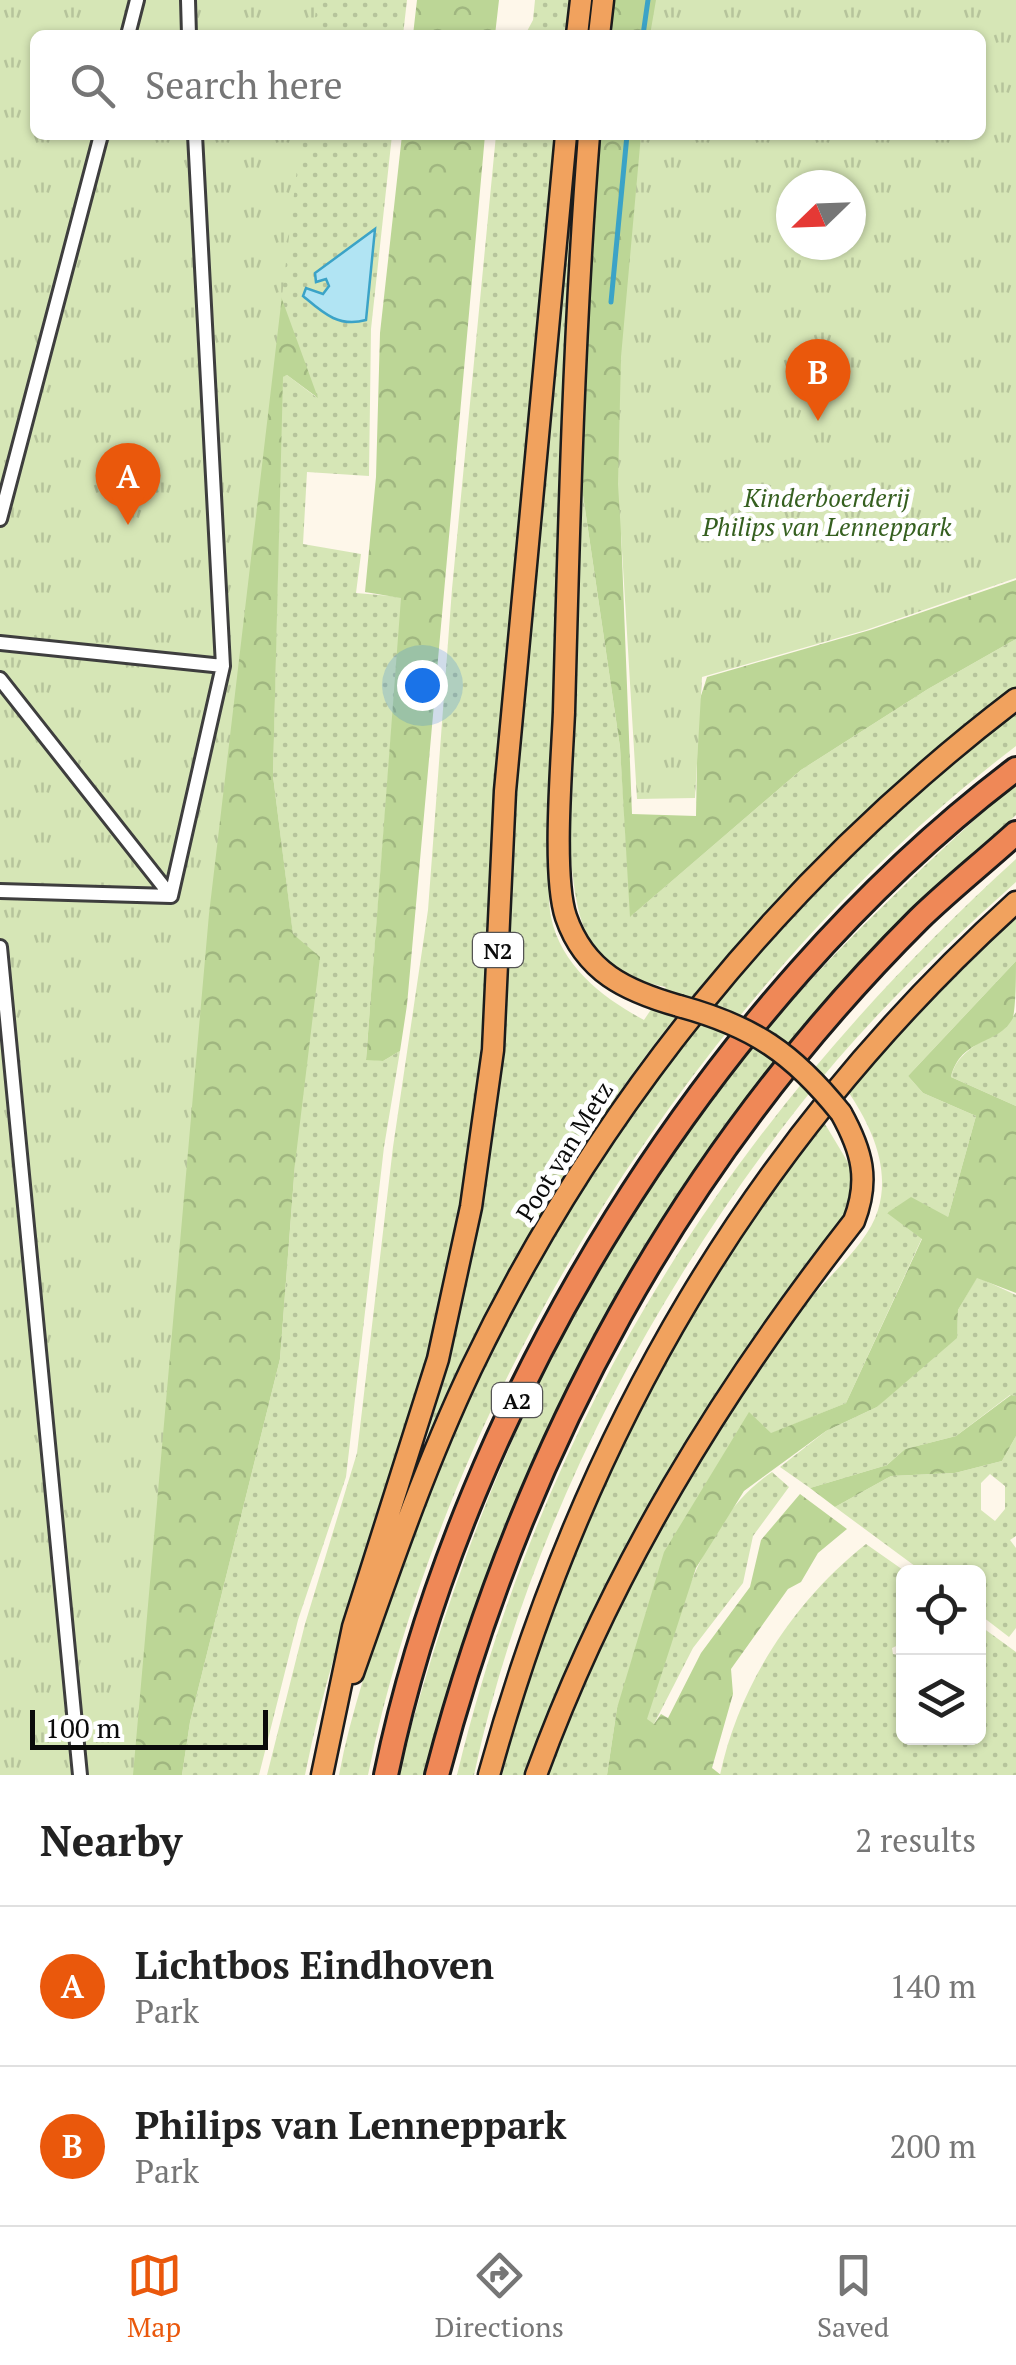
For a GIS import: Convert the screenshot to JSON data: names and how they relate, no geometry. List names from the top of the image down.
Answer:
{
  "streets": {
    "highway": ["N2", "Poot van Metz", "A2"]
  },
  "crossings": [
    ["N2", "Poot van Metz"]
  ],
  "parks": ["Kinderboerderij Philips van Lenneppark"],
  "scale_bar": "100 m",
  "north": "bottom left",
  "page": {
    "search": "Search here",
    "pins": ["B", "A"],
    "scale": "100 m",
    "heading": ["Nearby", "2 results"],
    "list": [
      {
        "mark": "A",
        "name": "Lichtbos Eindhoven",
        "note": "Park",
        "value": "140 m"
      },
      {
        "mark": "B",
        "name": "Philips van Lenneppark",
        "note": "Park",
        "value": "200 m"
      }
    ],
    "nav": ["Map", "Directions", "Saved"]
  }
}
